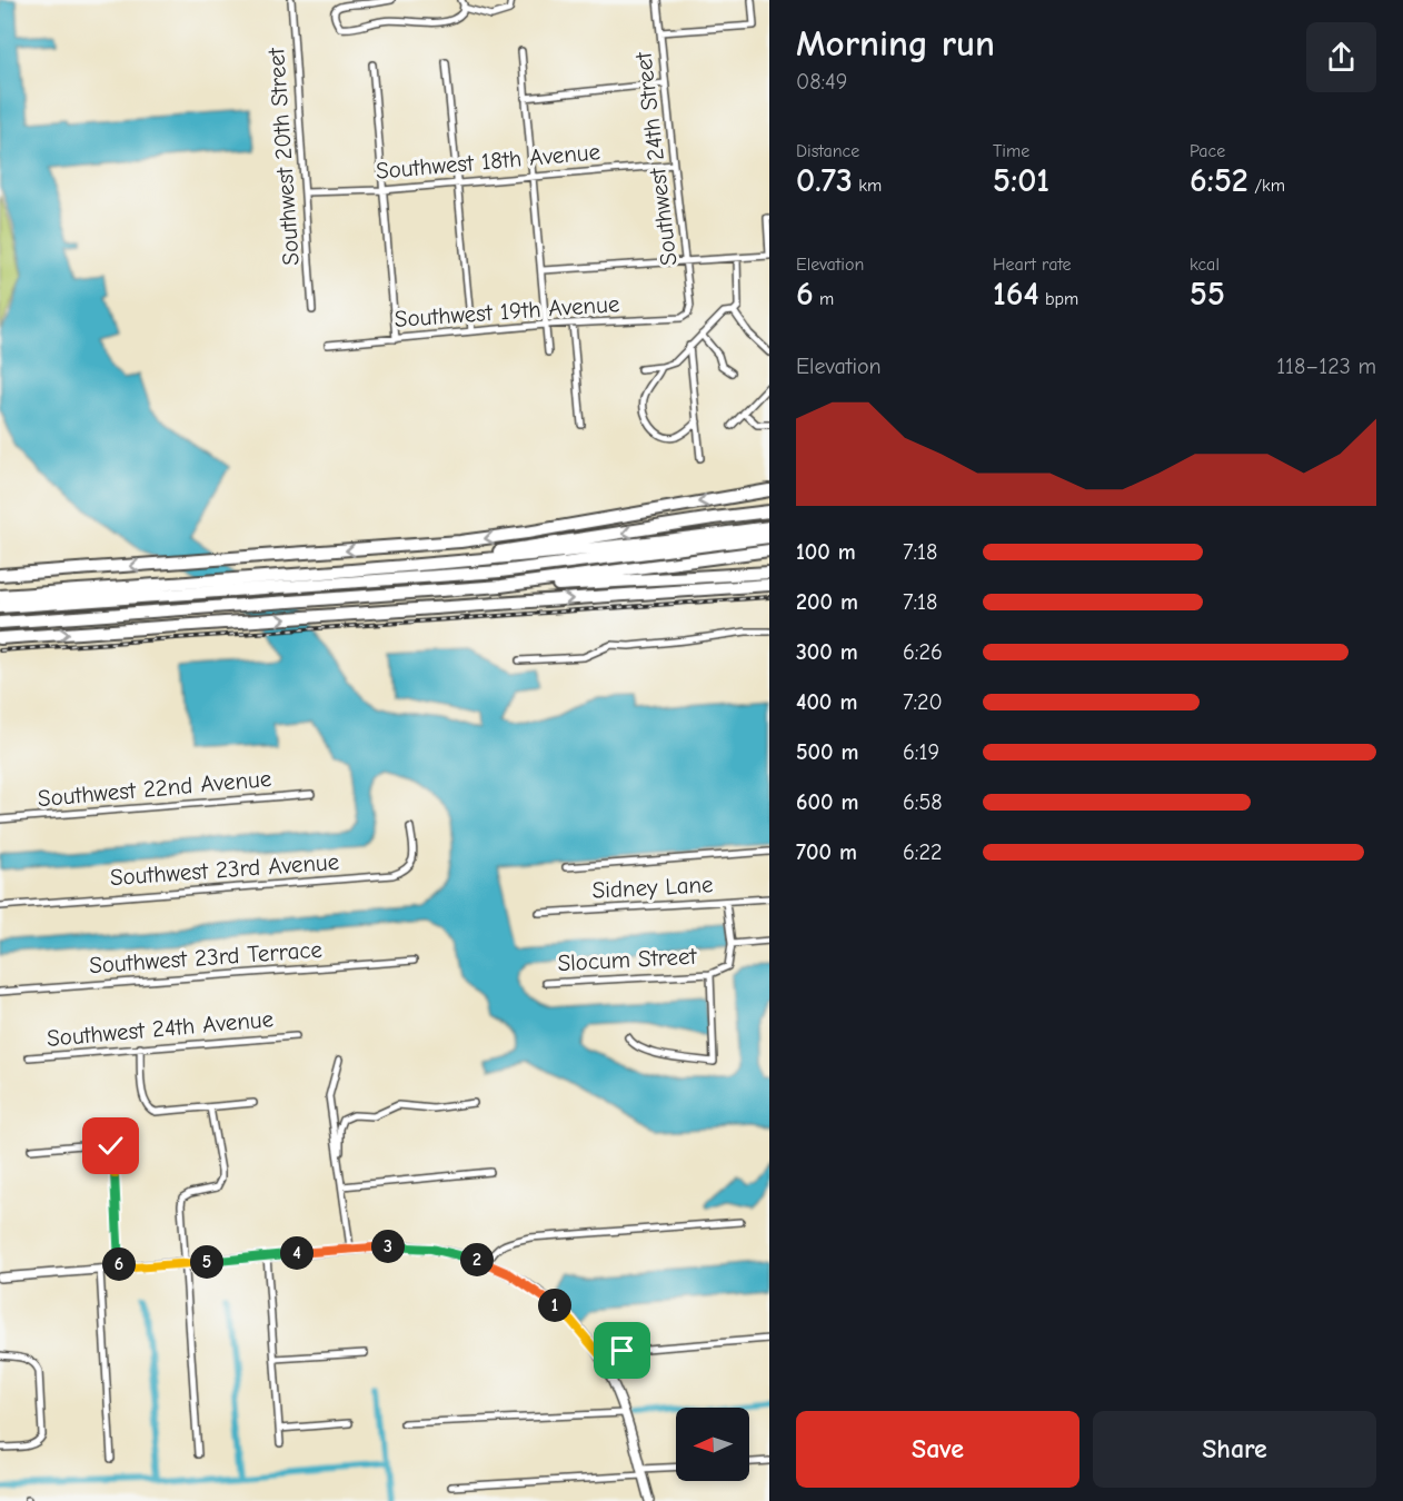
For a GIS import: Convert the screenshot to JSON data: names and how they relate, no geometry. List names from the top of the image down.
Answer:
{
  "streets": {
    "street": [
      "Southwest 20th Street",
      "Southwest 24th Street",
      "Southwest 18th Avenue",
      "Southwest 19th Avenue",
      "Southwest 22nd Avenue",
      "Southwest 23rd Avenue",
      "Sidney Lane",
      "Southwest 23rd Terrace",
      "Slocum Street",
      "Southwest 24th Avenue"
    ]
  },
  "crossings": [
    ["Southwest 20th Street", "Southwest 18th Avenue"],
    ["Southwest 24th Street", "Southwest 18th Avenue"],
    ["Southwest 24th Street", "Southwest 19th Avenue"]
  ],
  "north": "left",
  "page": {
    "heading": ["Morning run", "08:49"],
    "stats": [
      ["Distance", "0.73 km"],
      ["Time", "5:01"],
      ["Pace", "6:52 /km"],
      ["Elevation", "6 m"],
      ["Heart rate", "164 bpm"],
      ["kcal", "55"]
    ],
    "chart": ["Elevation", "118–123 m"],
    "list": [
      {
        "name": "100 m",
        "note": "7:18"
      },
      {
        "name": "200 m",
        "note": "7:18"
      },
      {
        "name": "300 m",
        "note": "6:26"
      },
      {
        "name": "400 m",
        "note": "7:20"
      },
      {
        "name": "500 m",
        "note": "6:19"
      },
      {
        "name": "600 m",
        "note": "6:58"
      },
      {
        "name": "700 m",
        "note": "6:22"
      }
    ],
    "pins": [
      "3",
      "4",
      "2",
      "5",
      "6",
      "1"
    ],
    "buttons": ["Save", "Share"]
  }
}
